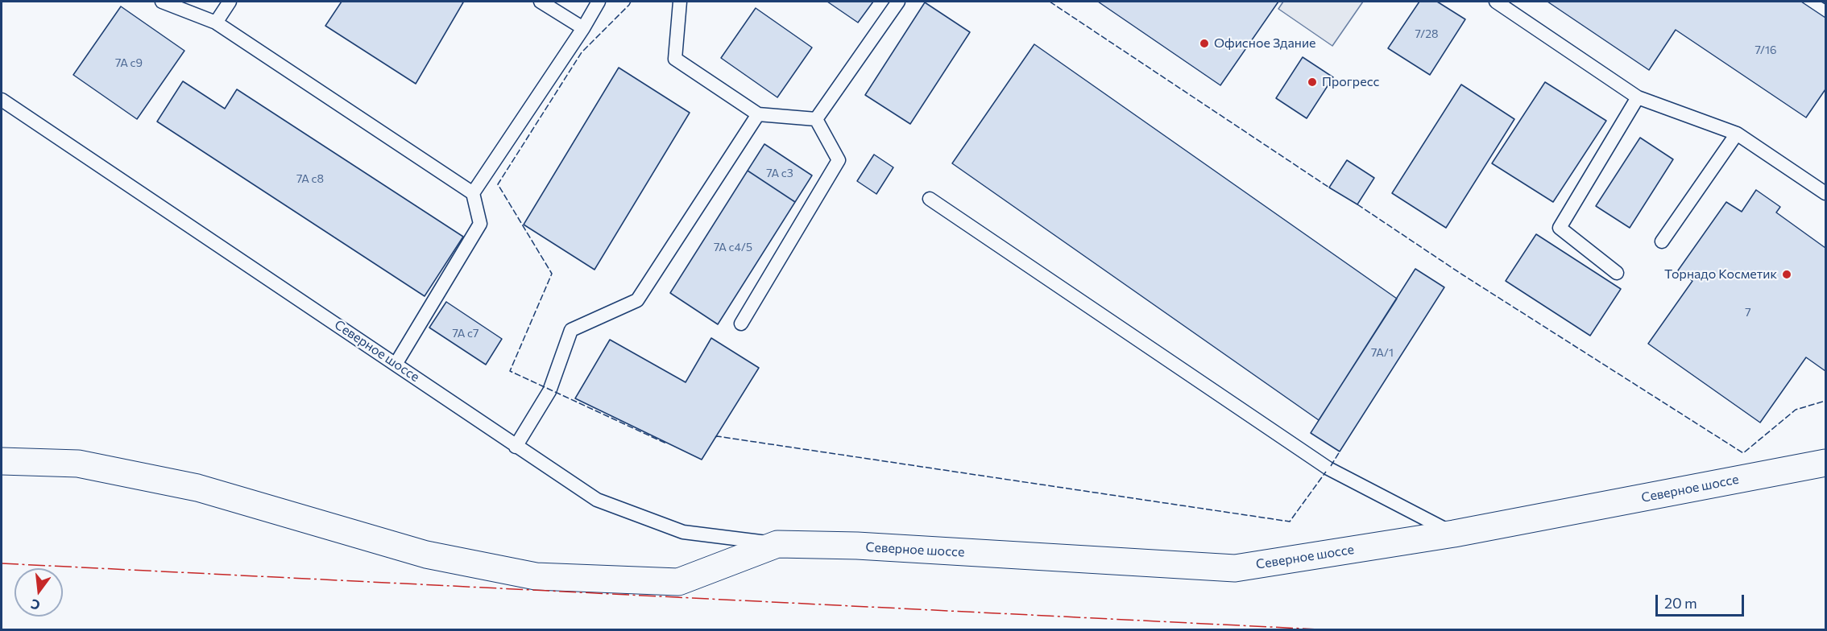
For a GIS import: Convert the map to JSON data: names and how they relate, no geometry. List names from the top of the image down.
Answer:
{
  "streets": {
    "street": ["Северное шоссе"]
  },
  "places": ["Офисное Здание", "Прогресс", "Торнадо Косметик"],
  "house_numbers": [
    "7/28",
    "7/16",
    "7А с9",
    "7А с3",
    "7А с8",
    "7А с4/5",
    "7",
    "7А с7",
    "7А/1"
  ],
  "scale_bar": "20 m",
  "north": "bottom"
}
